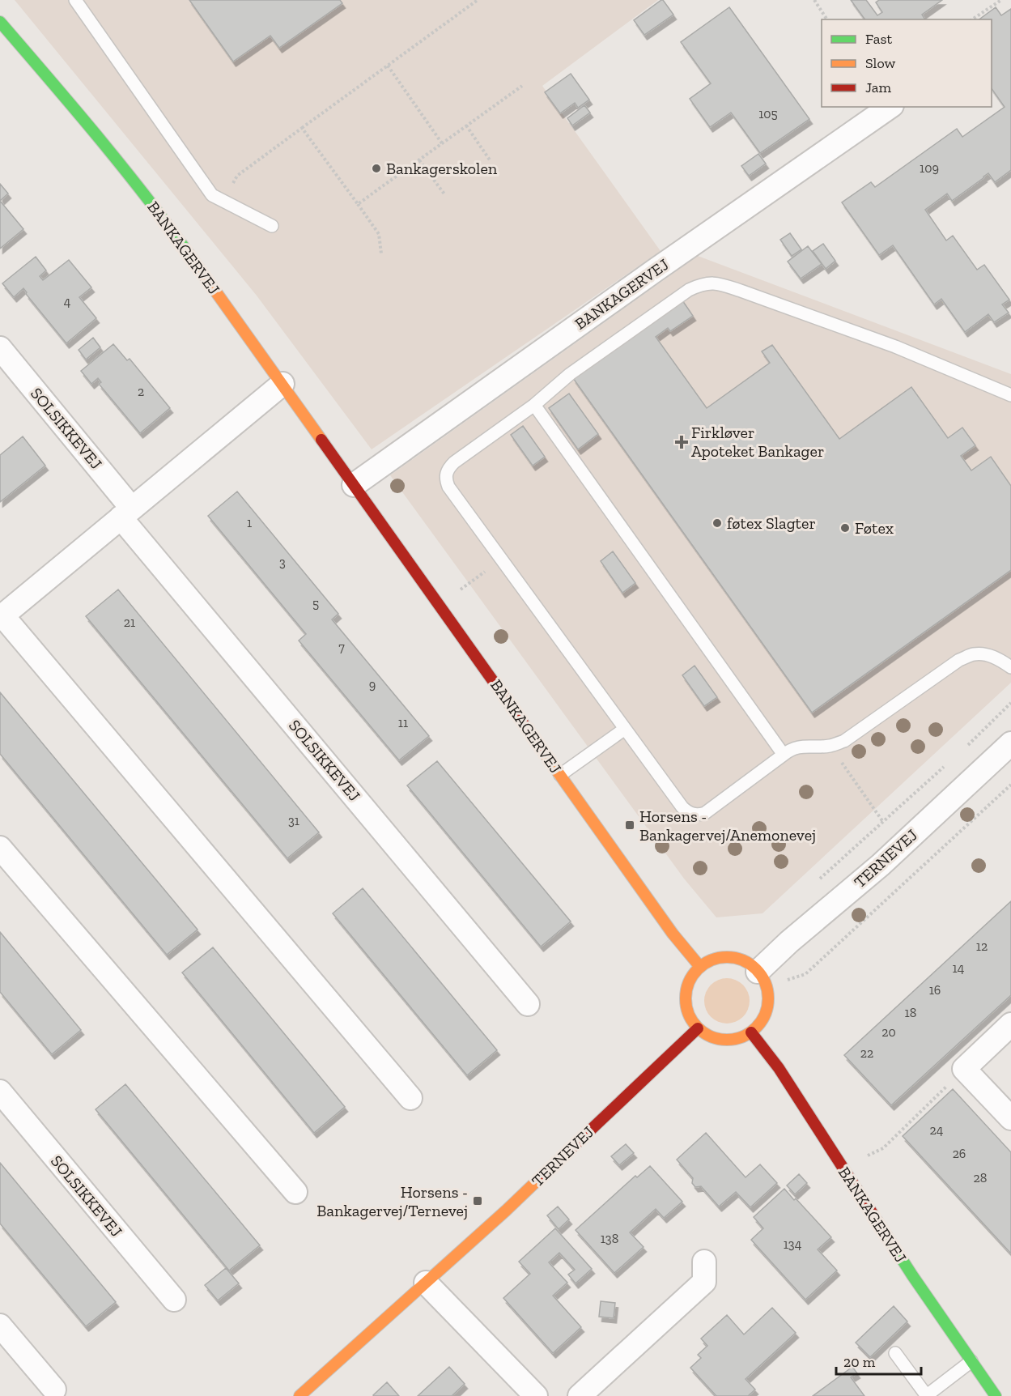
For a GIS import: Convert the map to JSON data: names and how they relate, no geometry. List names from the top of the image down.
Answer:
{
  "streets": {
    "street": ["BANKAGERVEJ", "SOLSIKKEVEJ", "TERNEVEJ"]
  },
  "crossings": [
    ["BANKAGERVEJ", "TERNEVEJ"]
  ],
  "places": {
    "other": ["Bankagerskolen", "føtex Slagter", "Føtex"],
    "health": ["Firkløver Apoteket Bankager"],
    "transit": ["Horsens - Bankagervej/Anemonevej", "Horsens - Bankagervej/Ternevej"]
  },
  "house_numbers": [
    "105",
    "109",
    "4",
    "2",
    "1",
    "3",
    "5",
    "21",
    "7",
    "9",
    "11",
    "31",
    "12",
    "14",
    "16",
    "18",
    "20",
    "22",
    "24",
    "26",
    "28",
    "138",
    "134"
  ],
  "legend": ["Fast", "Slow", "Jam"],
  "scale_bar": "20 m"
}
